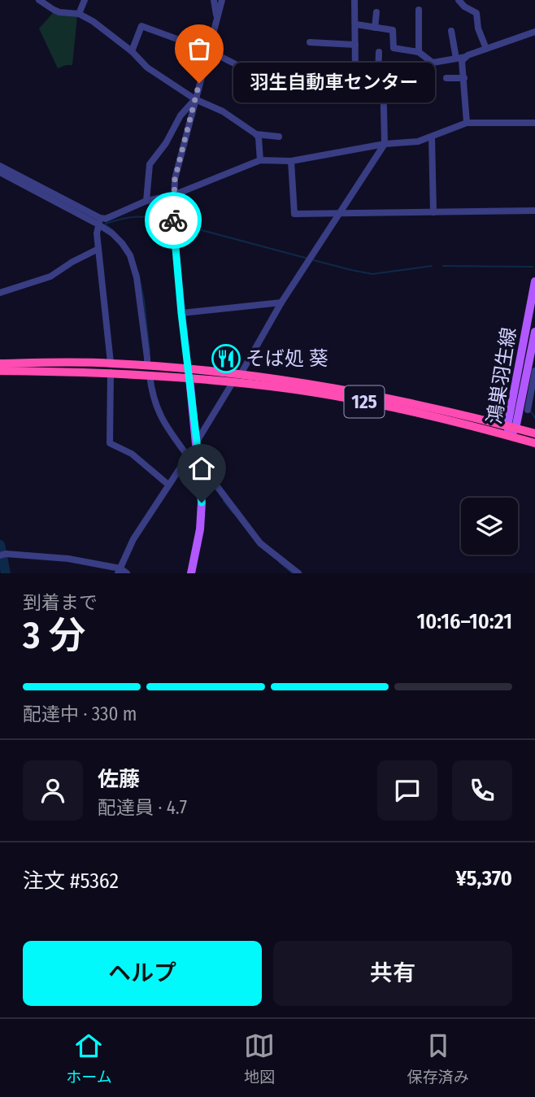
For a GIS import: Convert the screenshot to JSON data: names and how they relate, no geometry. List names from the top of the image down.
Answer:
{
  "streets": {
    "highway": ["125"],
    "main road": ["鴻巣羽生線"]
  },
  "crossings": [
    ["鴻巣羽生線", "125"]
  ],
  "places": {
    "other": ["羽生自動車センター"],
    "restaurant": ["そば処 葵"]
  },
  "page": {
    "bubble": "羽生自動車センター",
    "heading": ["3 分", "到着まで", "10:16–10:21"],
    "panel": [
      "佐藤",
      "配達員 · 4.7",
      "注文 #5362",
      "¥5,370"
    ],
    "bar": "配達中 · 330 m",
    "buttons": ["ヘルプ", "共有"],
    "tabs": ["ホーム", "地図", "保存済み"]
  }
}
